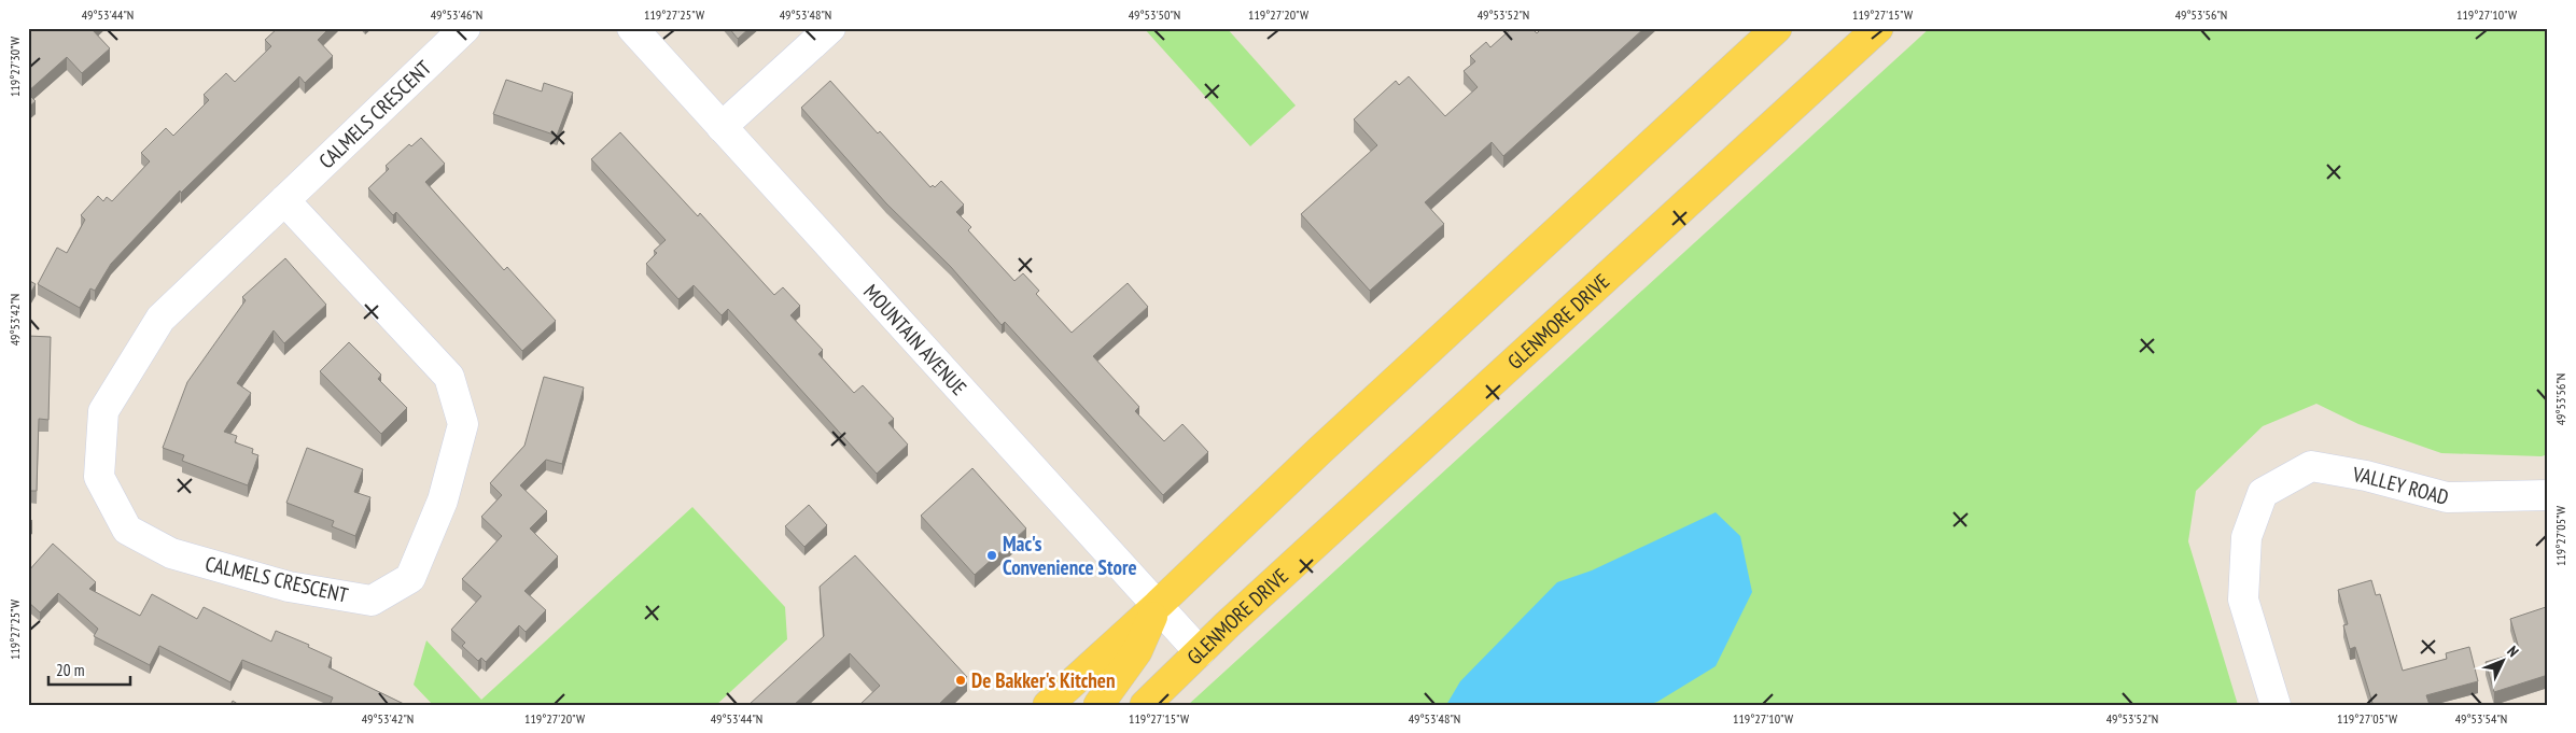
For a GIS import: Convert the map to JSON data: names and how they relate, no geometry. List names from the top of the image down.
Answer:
{
  "streets": {
    "main road": ["GLENMORE DRIVE"],
    "street": ["CALMELS CRESCENT", "MOUNTAIN AVENUE", "VALLEY ROAD"]
  },
  "crossings": [
    ["GLENMORE DRIVE", "MOUNTAIN AVENUE"]
  ],
  "places": ["Mac's Convenience Store", "De Bakker's Kitchen"],
  "scale_bar": "20 m",
  "north": "top right",
  "coordinates": [
    "49°53'44\"N",
    "49°53'46\"N",
    "119°27'25\"W",
    "49°53'48\"N",
    "49°53'50\"N",
    "119°27'20\"W",
    "49°53'52\"N",
    "119°27'15\"W",
    "49°53'56\"N",
    "119°27'10\"W",
    "119°27'30\"W",
    "49°53'42\"N",
    "119°27'05\"W",
    "49°53'54\"N"
  ]
}
